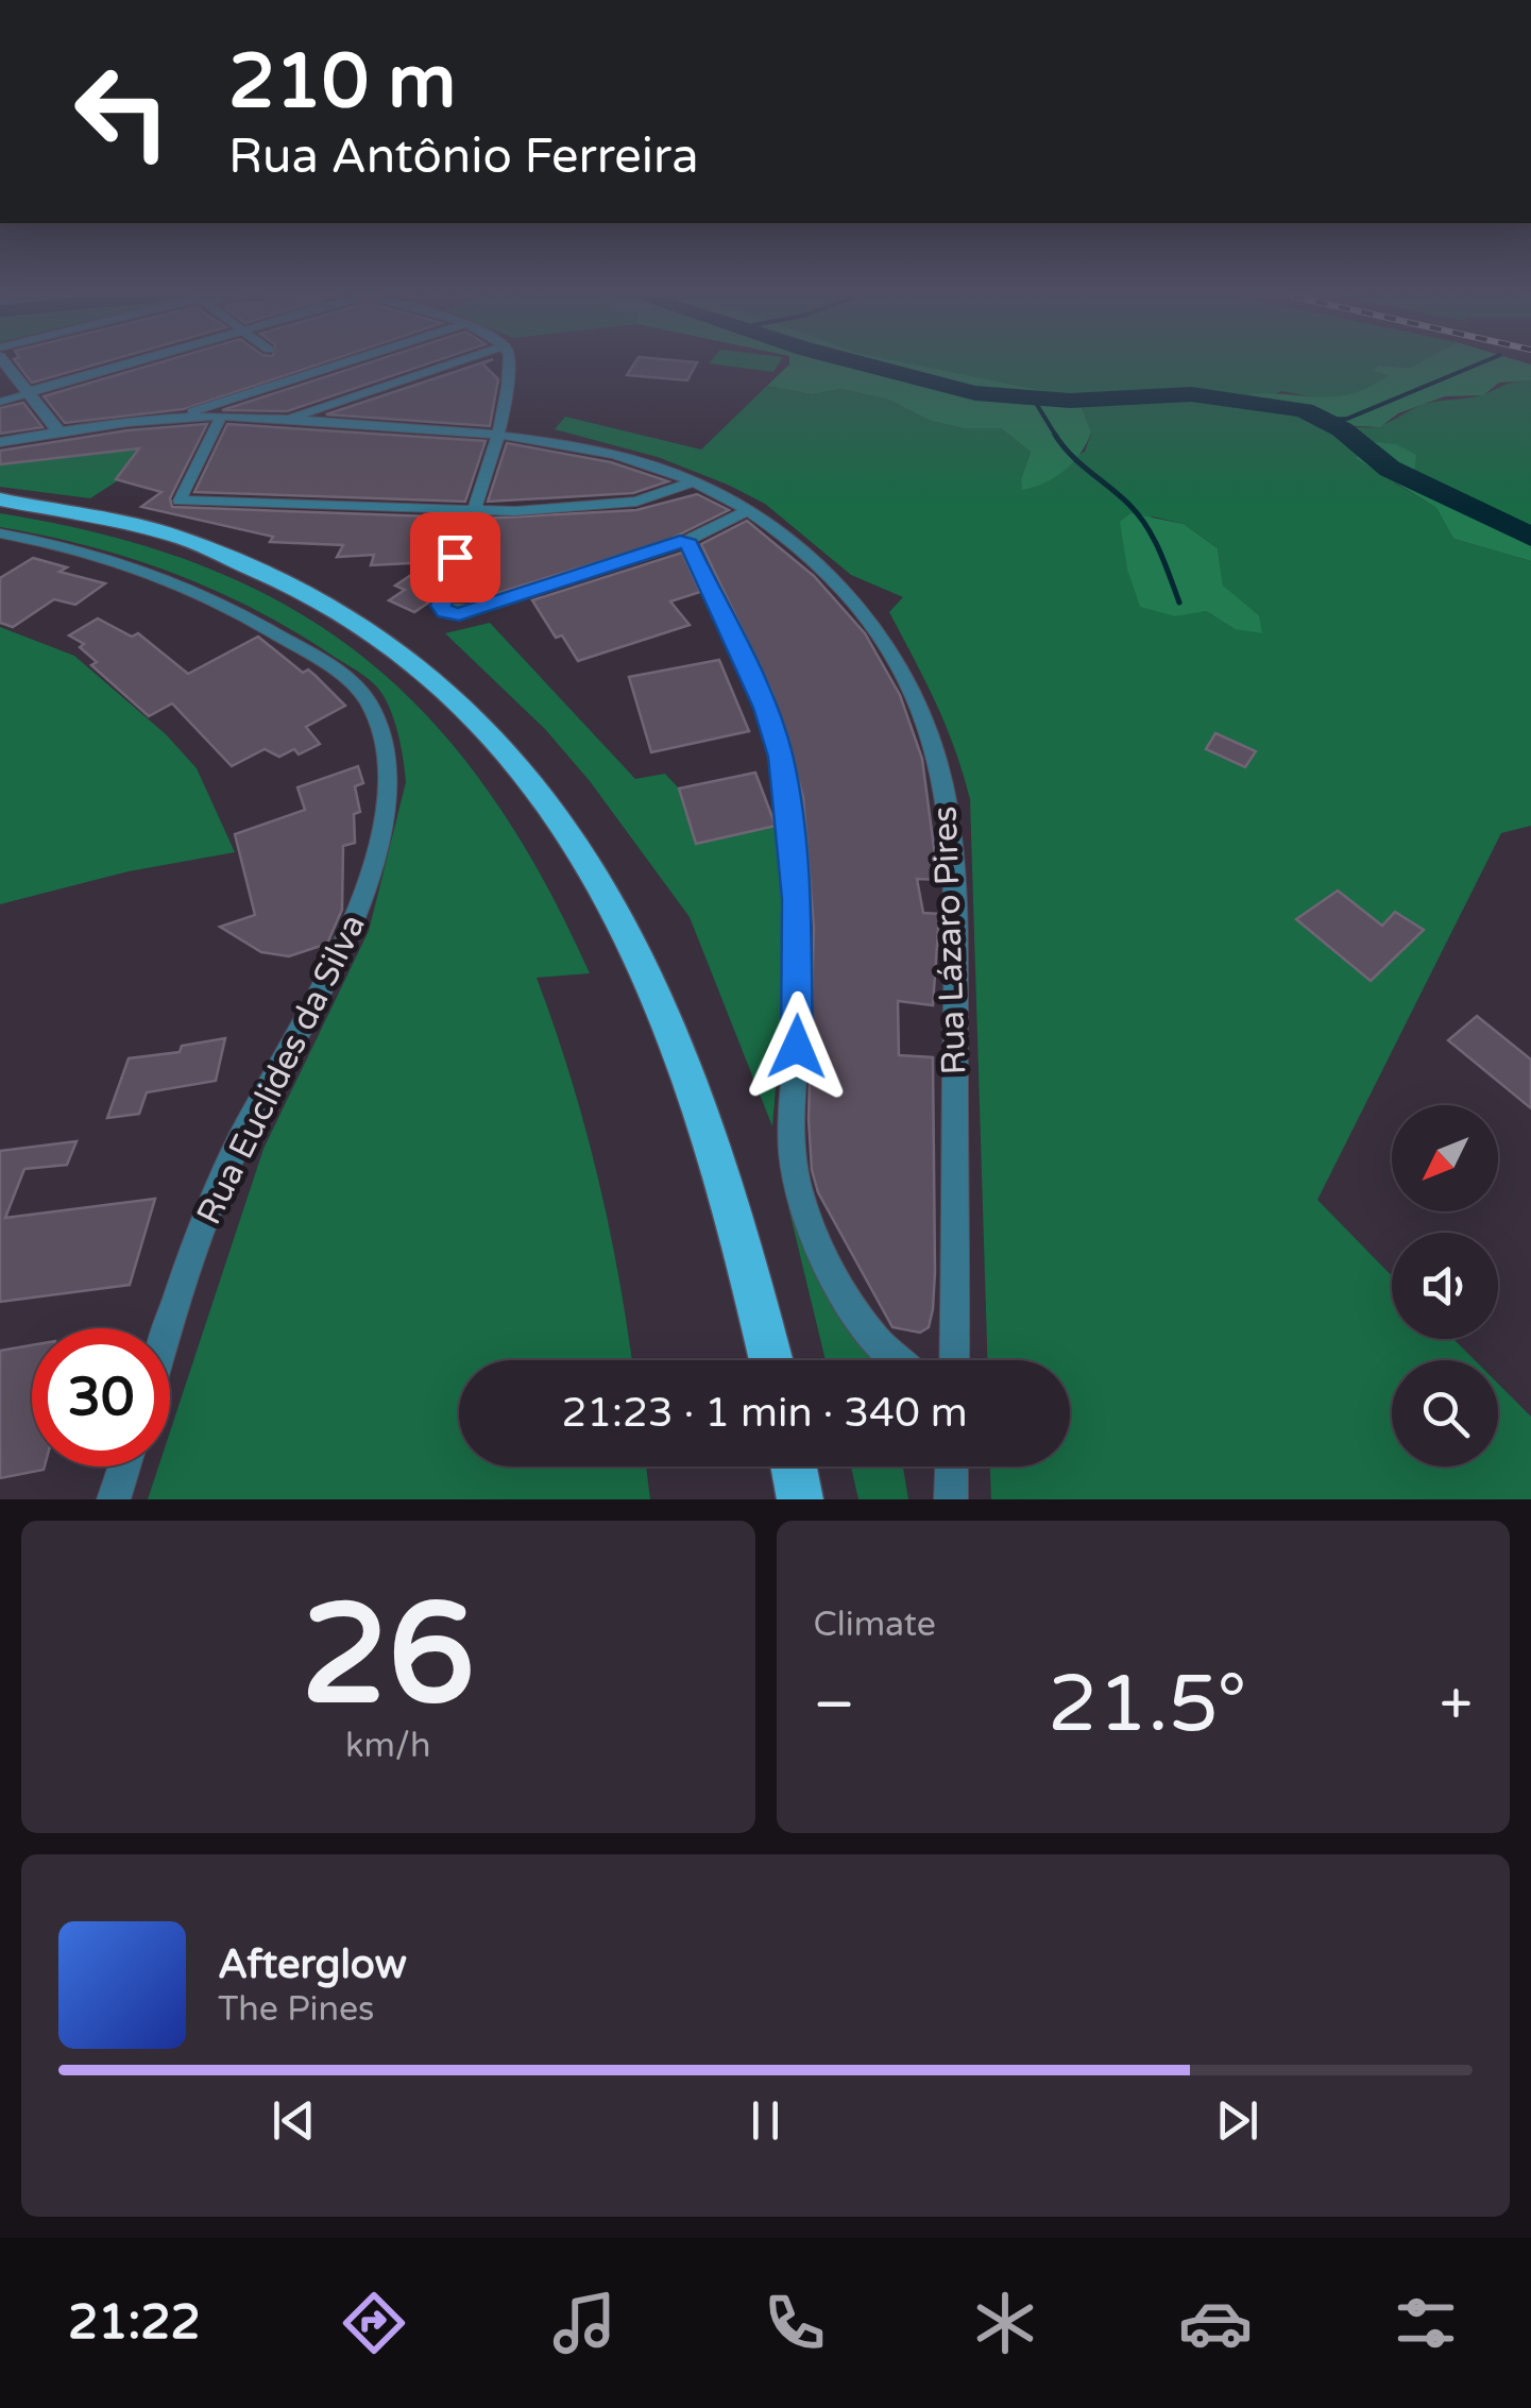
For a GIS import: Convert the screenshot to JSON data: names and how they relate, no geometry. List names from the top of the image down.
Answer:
{
  "streets": {
    "street": ["Rua Lázaro Pires", "Rua Euclides da Silva"]
  },
  "north": "bottom left",
  "page": {
    "turn": ["210 m", "Rua Antônio Ferreira"],
    "limit": "30",
    "trip": "21:23 · 1 min · 340 m",
    "tile": [
      ["26", "km/h"],
      "Climate"
    ],
    "heat": ["−", "21.5°", "+"],
    "song": ["Afterglow", "The Pines"],
    "tabs": "21:22"
  }
}
